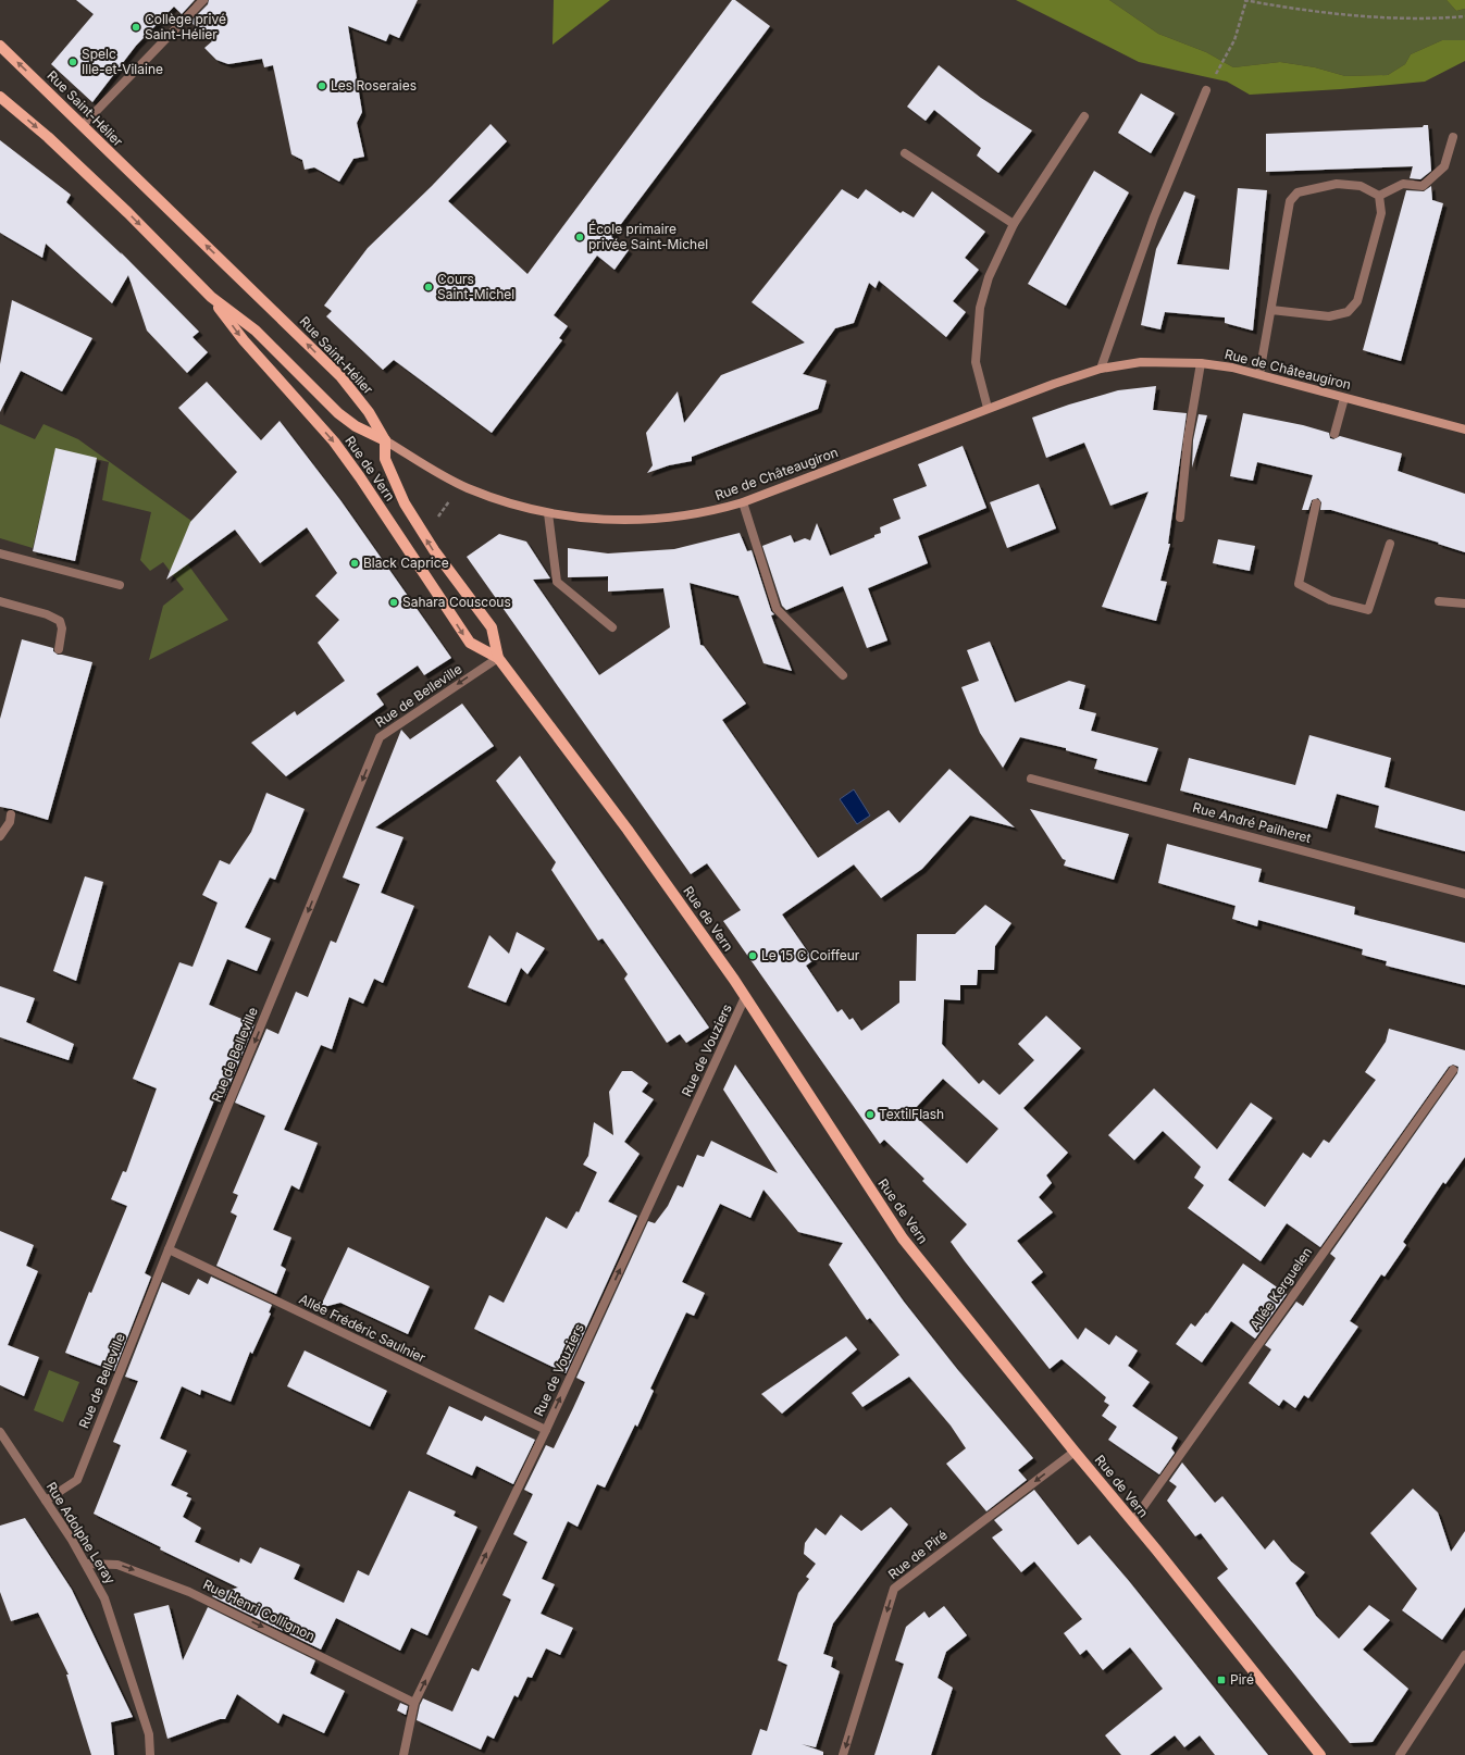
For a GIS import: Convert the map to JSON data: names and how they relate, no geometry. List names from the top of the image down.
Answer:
{
  "streets": {
    "main road": ["Rue Saint-Hélier", "Rue de Châteaugiron", "Rue de Vern"],
    "street": [
      "Rue de Belleville",
      "Rue André Pailheret",
      "Rue de Vouziers",
      "Allée Kerguelen",
      "Allée Frédéric Saulnier",
      "Rue Adolphe Leray",
      "Rue de Piré",
      "Rue Henri Collignon"
    ]
  },
  "crossings": [
    ["Rue Saint-Hélier", "Rue de Châteaugiron"],
    ["Rue Saint-Hélier", "Rue de Vern"],
    ["Rue de Châteaugiron", "Rue de Vern"],
    ["Rue de Vern", "Rue de Belleville"],
    ["Rue de Vern", "Rue de Vouziers"],
    ["Rue de Vern", "Allée Kerguelen"],
    ["Rue de Vern", "Rue de Piré"],
    ["Rue de Belleville", "Allée Frédéric Saulnier"],
    ["Rue de Belleville", "Rue Adolphe Leray"],
    ["Rue de Vouziers", "Allée Frédéric Saulnier"],
    ["Rue de Vouziers", "Rue Henri Collignon"],
    ["Rue Adolphe Leray", "Rue Henri Collignon"]
  ],
  "one_way": [
    "Rue de Belleville",
    "Rue de Vouziers",
    "Rue de Piré",
    "Rue Henri Collignon"
  ],
  "places": {
    "other": [
      "Collège privé Saint-Hélier",
      "Spelc Ille-et-Vilaine",
      "Les Roseraies",
      "École primaire privée Saint-Michel",
      "Cours Saint-Michel",
      "Black Caprice",
      "Sahara Couscous",
      "Le 15 C Coiffeur",
      "TextilFlash"
    ],
    "transit": ["Piré"]
  }
}
